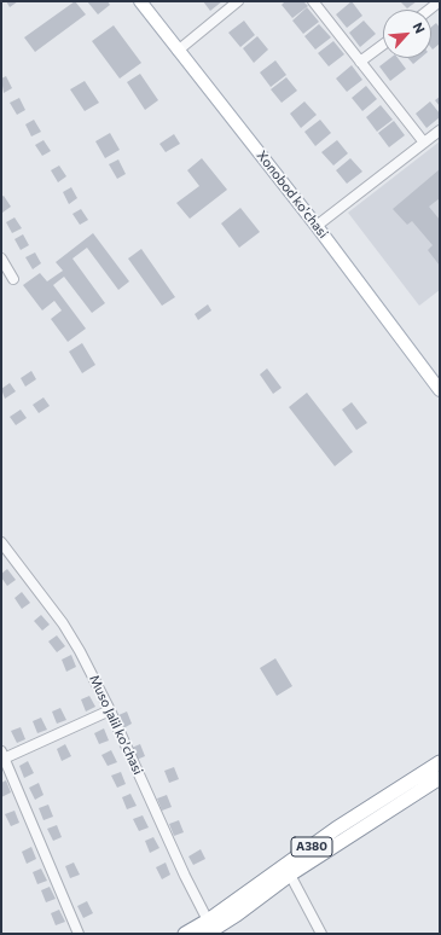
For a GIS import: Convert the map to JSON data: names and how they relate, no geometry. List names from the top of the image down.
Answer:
{
  "streets": {
    "highway": ["A380"],
    "main road": ["Xonobod ko'chasi"],
    "street": ["Muso Jalil ko'chasi"]
  },
  "crossings": [
    ["Muso Jalil ko'chasi", "A380"]
  ],
  "north": "top right"
}
